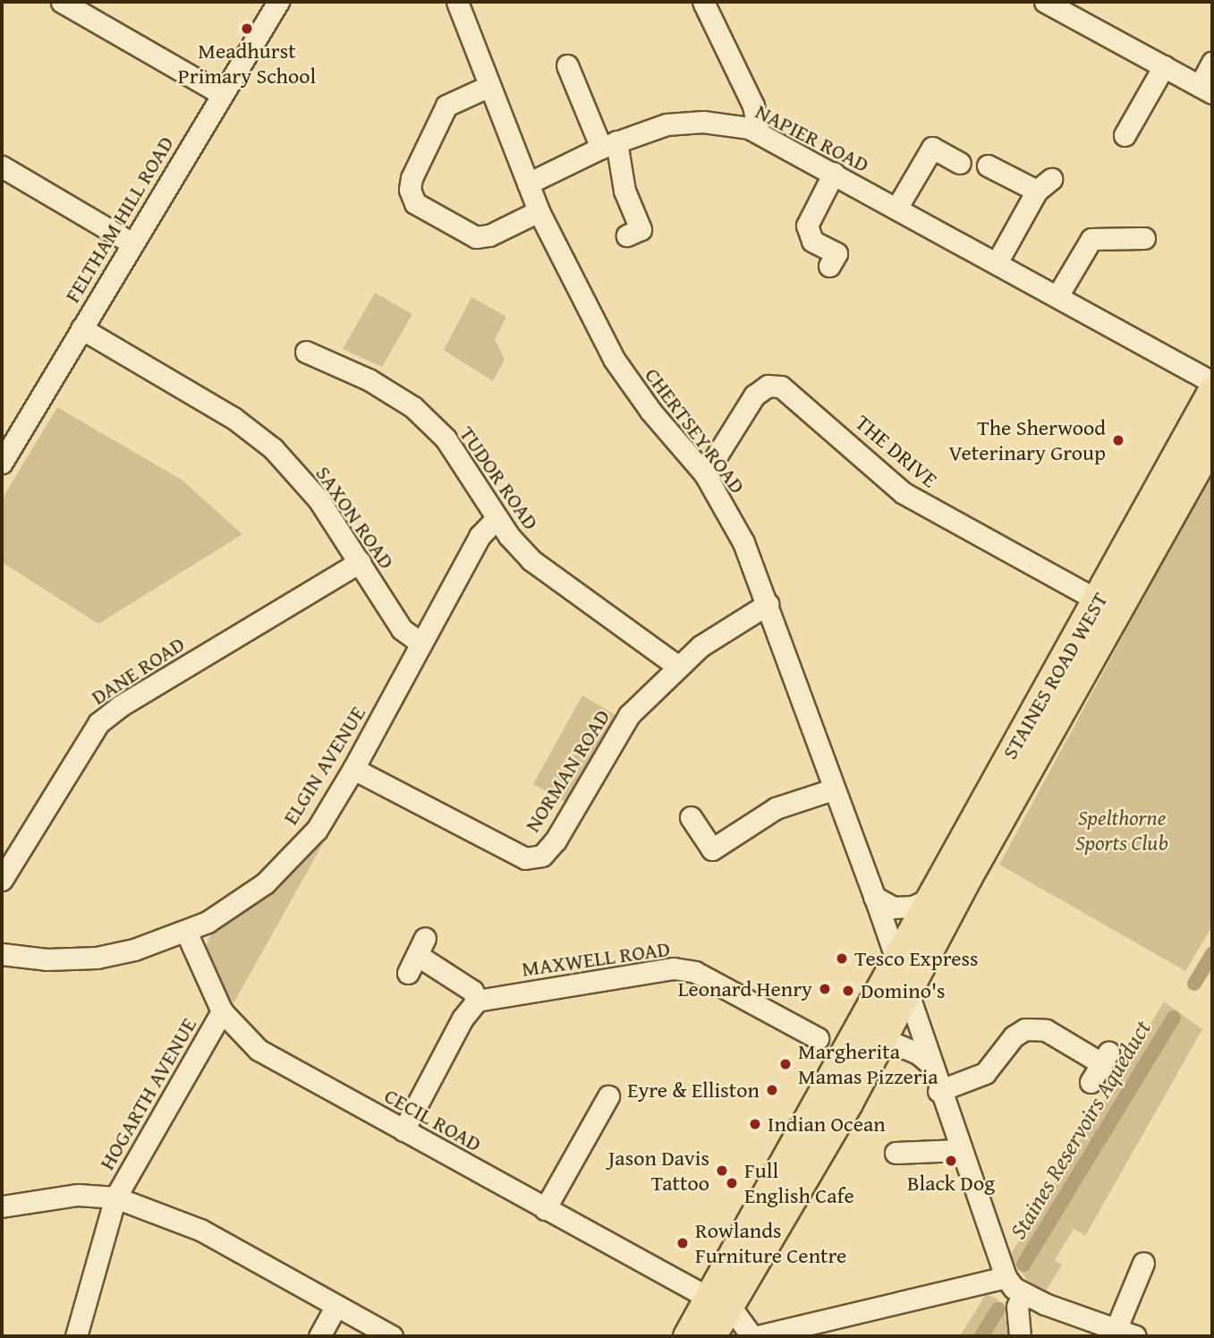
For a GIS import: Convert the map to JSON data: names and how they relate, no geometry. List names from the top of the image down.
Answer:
{
  "streets": {
    "highway": ["STAINES ROAD WEST"],
    "street": [
      "NAPIER ROAD",
      "FELTHAM HILL ROAD",
      "CHERTSEY ROAD",
      "THE DRIVE",
      "TUDOR ROAD",
      "SAXON ROAD",
      "DANE ROAD",
      "ELGIN AVENUE",
      "NORMAN ROAD",
      "MAXWELL ROAD",
      "HOGARTH AVENUE",
      "CECIL ROAD"
    ]
  },
  "crossings": [
    ["NAPIER ROAD", "CHERTSEY ROAD"],
    ["FELTHAM HILL ROAD", "SAXON ROAD"],
    ["CHERTSEY ROAD", "THE DRIVE"],
    ["CHERTSEY ROAD", "STAINES ROAD WEST"],
    ["CHERTSEY ROAD", "NORMAN ROAD"],
    ["THE DRIVE", "STAINES ROAD WEST"],
    ["TUDOR ROAD", "ELGIN AVENUE"],
    ["TUDOR ROAD", "NORMAN ROAD"],
    ["SAXON ROAD", "DANE ROAD"],
    ["SAXON ROAD", "ELGIN AVENUE"],
    ["STAINES ROAD WEST", "CECIL ROAD"],
    ["ELGIN AVENUE", "NORMAN ROAD"],
    ["ELGIN AVENUE", "CECIL ROAD"],
    ["HOGARTH AVENUE", "CECIL ROAD"]
  ],
  "water": ["Staines Reservoirs Aqueduct"],
  "parks": ["Spelthorne Sports Club"],
  "places": [
    "Meadhurst Primary School",
    "The Sherwood Veterinary Group",
    "Tesco Express",
    "Leonard Henry",
    "Domino's",
    "Margherita Mamas Pizzeria",
    "Eyre & Elliston",
    "Indian Ocean",
    "Black Dog",
    "Jason Davis Tattoo",
    "Full English Cafe",
    "Rowlands Furniture Centre"
  ]
}
